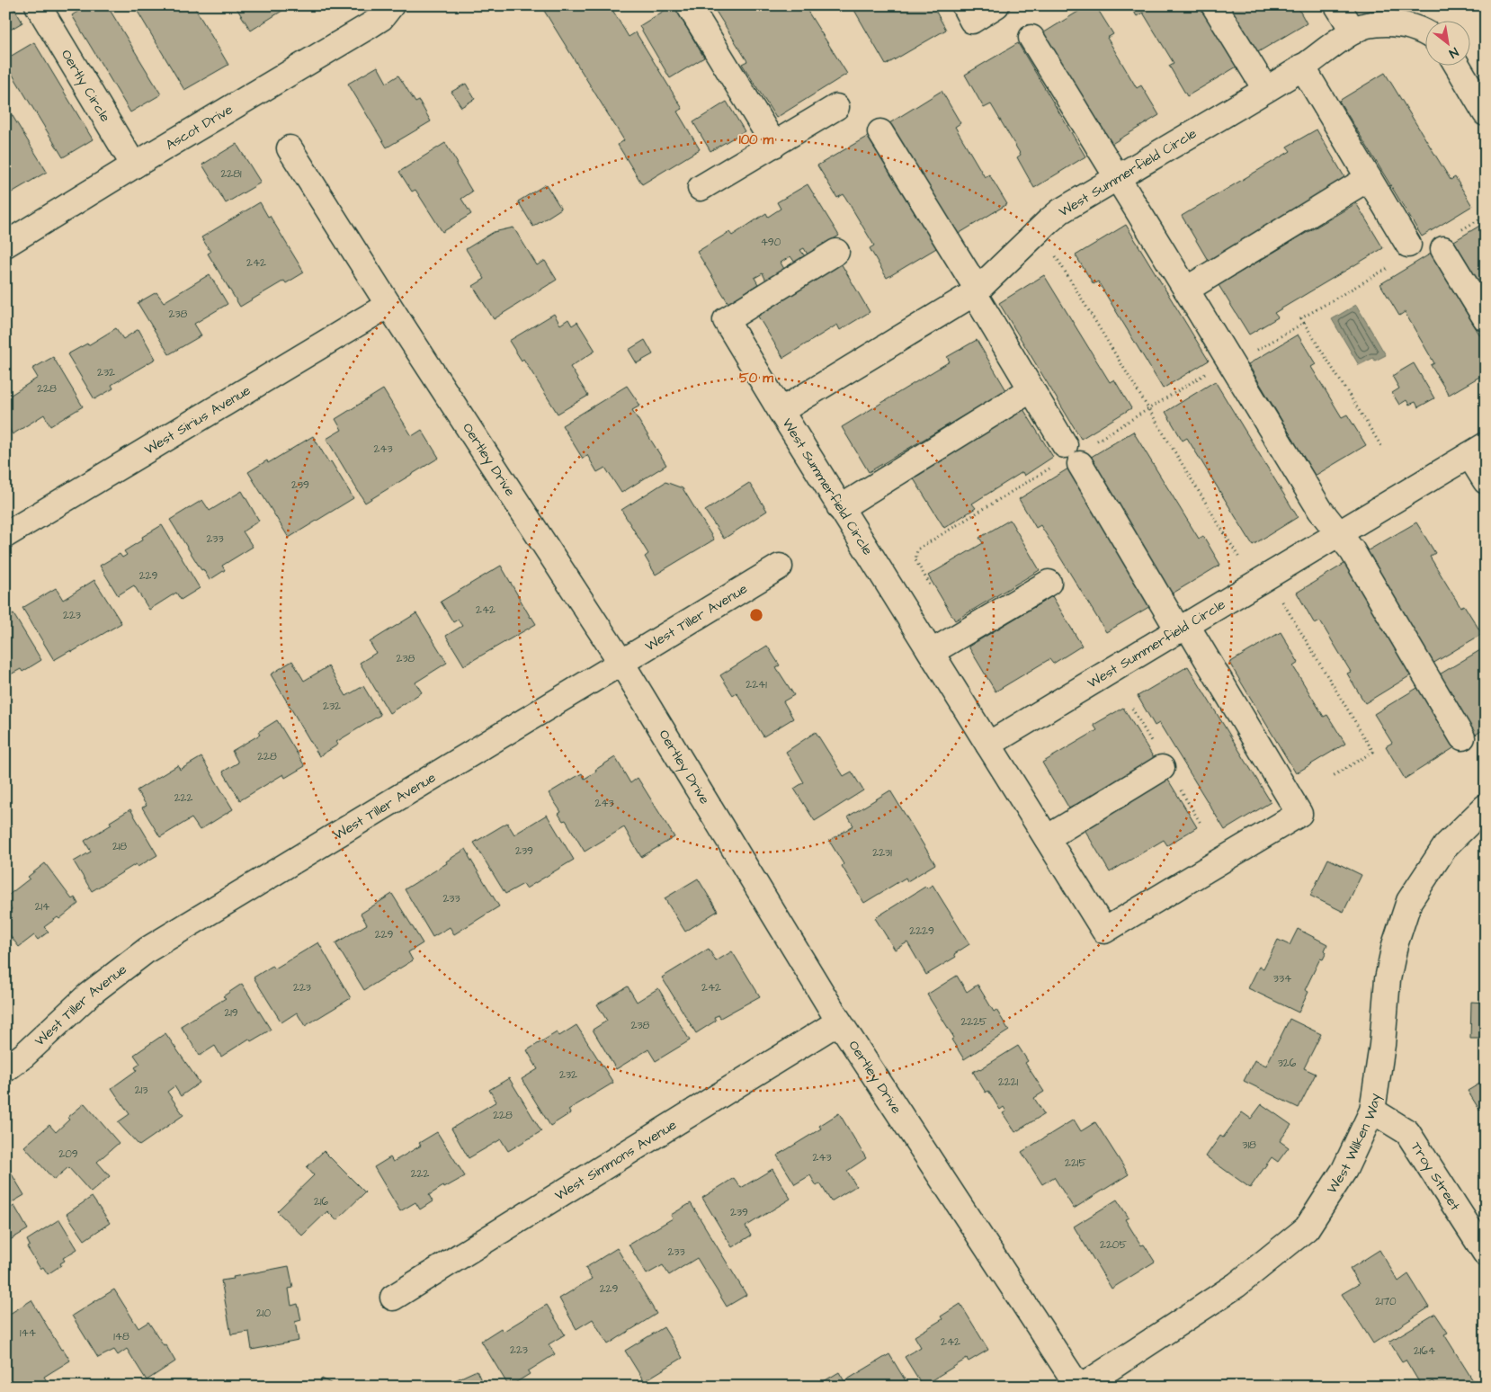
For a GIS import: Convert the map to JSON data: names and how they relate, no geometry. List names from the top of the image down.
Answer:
{
  "streets": {
    "street": [
      "Oertly Circle",
      "Ascot Drive",
      "West Summerfield Circle",
      "West Sirius Avenue",
      "Oertley Drive",
      "West Tiller Avenue",
      "West Wilken Way",
      "West Simmons Avenue",
      "Troy Street"
    ]
  },
  "crossings": [
    ["Oertly Circle", "Ascot Drive"],
    ["West Sirius Avenue", "Oertley Drive"],
    ["Oertley Drive", "West Tiller Avenue"],
    ["Oertley Drive", "West Wilken Way"],
    ["Oertley Drive", "West Simmons Avenue"],
    ["West Wilken Way", "Troy Street"]
  ],
  "house_numbers": [
    "2281",
    "490",
    "242",
    "238",
    "232",
    "228",
    "243",
    "239",
    "233",
    "229",
    "242",
    "223",
    "238",
    "2241",
    "232",
    "228",
    "222",
    "243",
    "218",
    "239",
    "2231",
    "233",
    "214",
    "2229",
    "229",
    "334",
    "223",
    "242",
    "219",
    "2225",
    "238",
    "326",
    "232",
    "2221",
    "213",
    "228",
    "318",
    "209",
    "243",
    "2215",
    "222",
    "216",
    "239",
    "2205",
    "233",
    "229",
    "2170",
    "210",
    "144",
    "148",
    "242",
    "223",
    "2164"
  ],
  "north": "bottom right",
  "rings": ["100 m", "50 m"]
}
